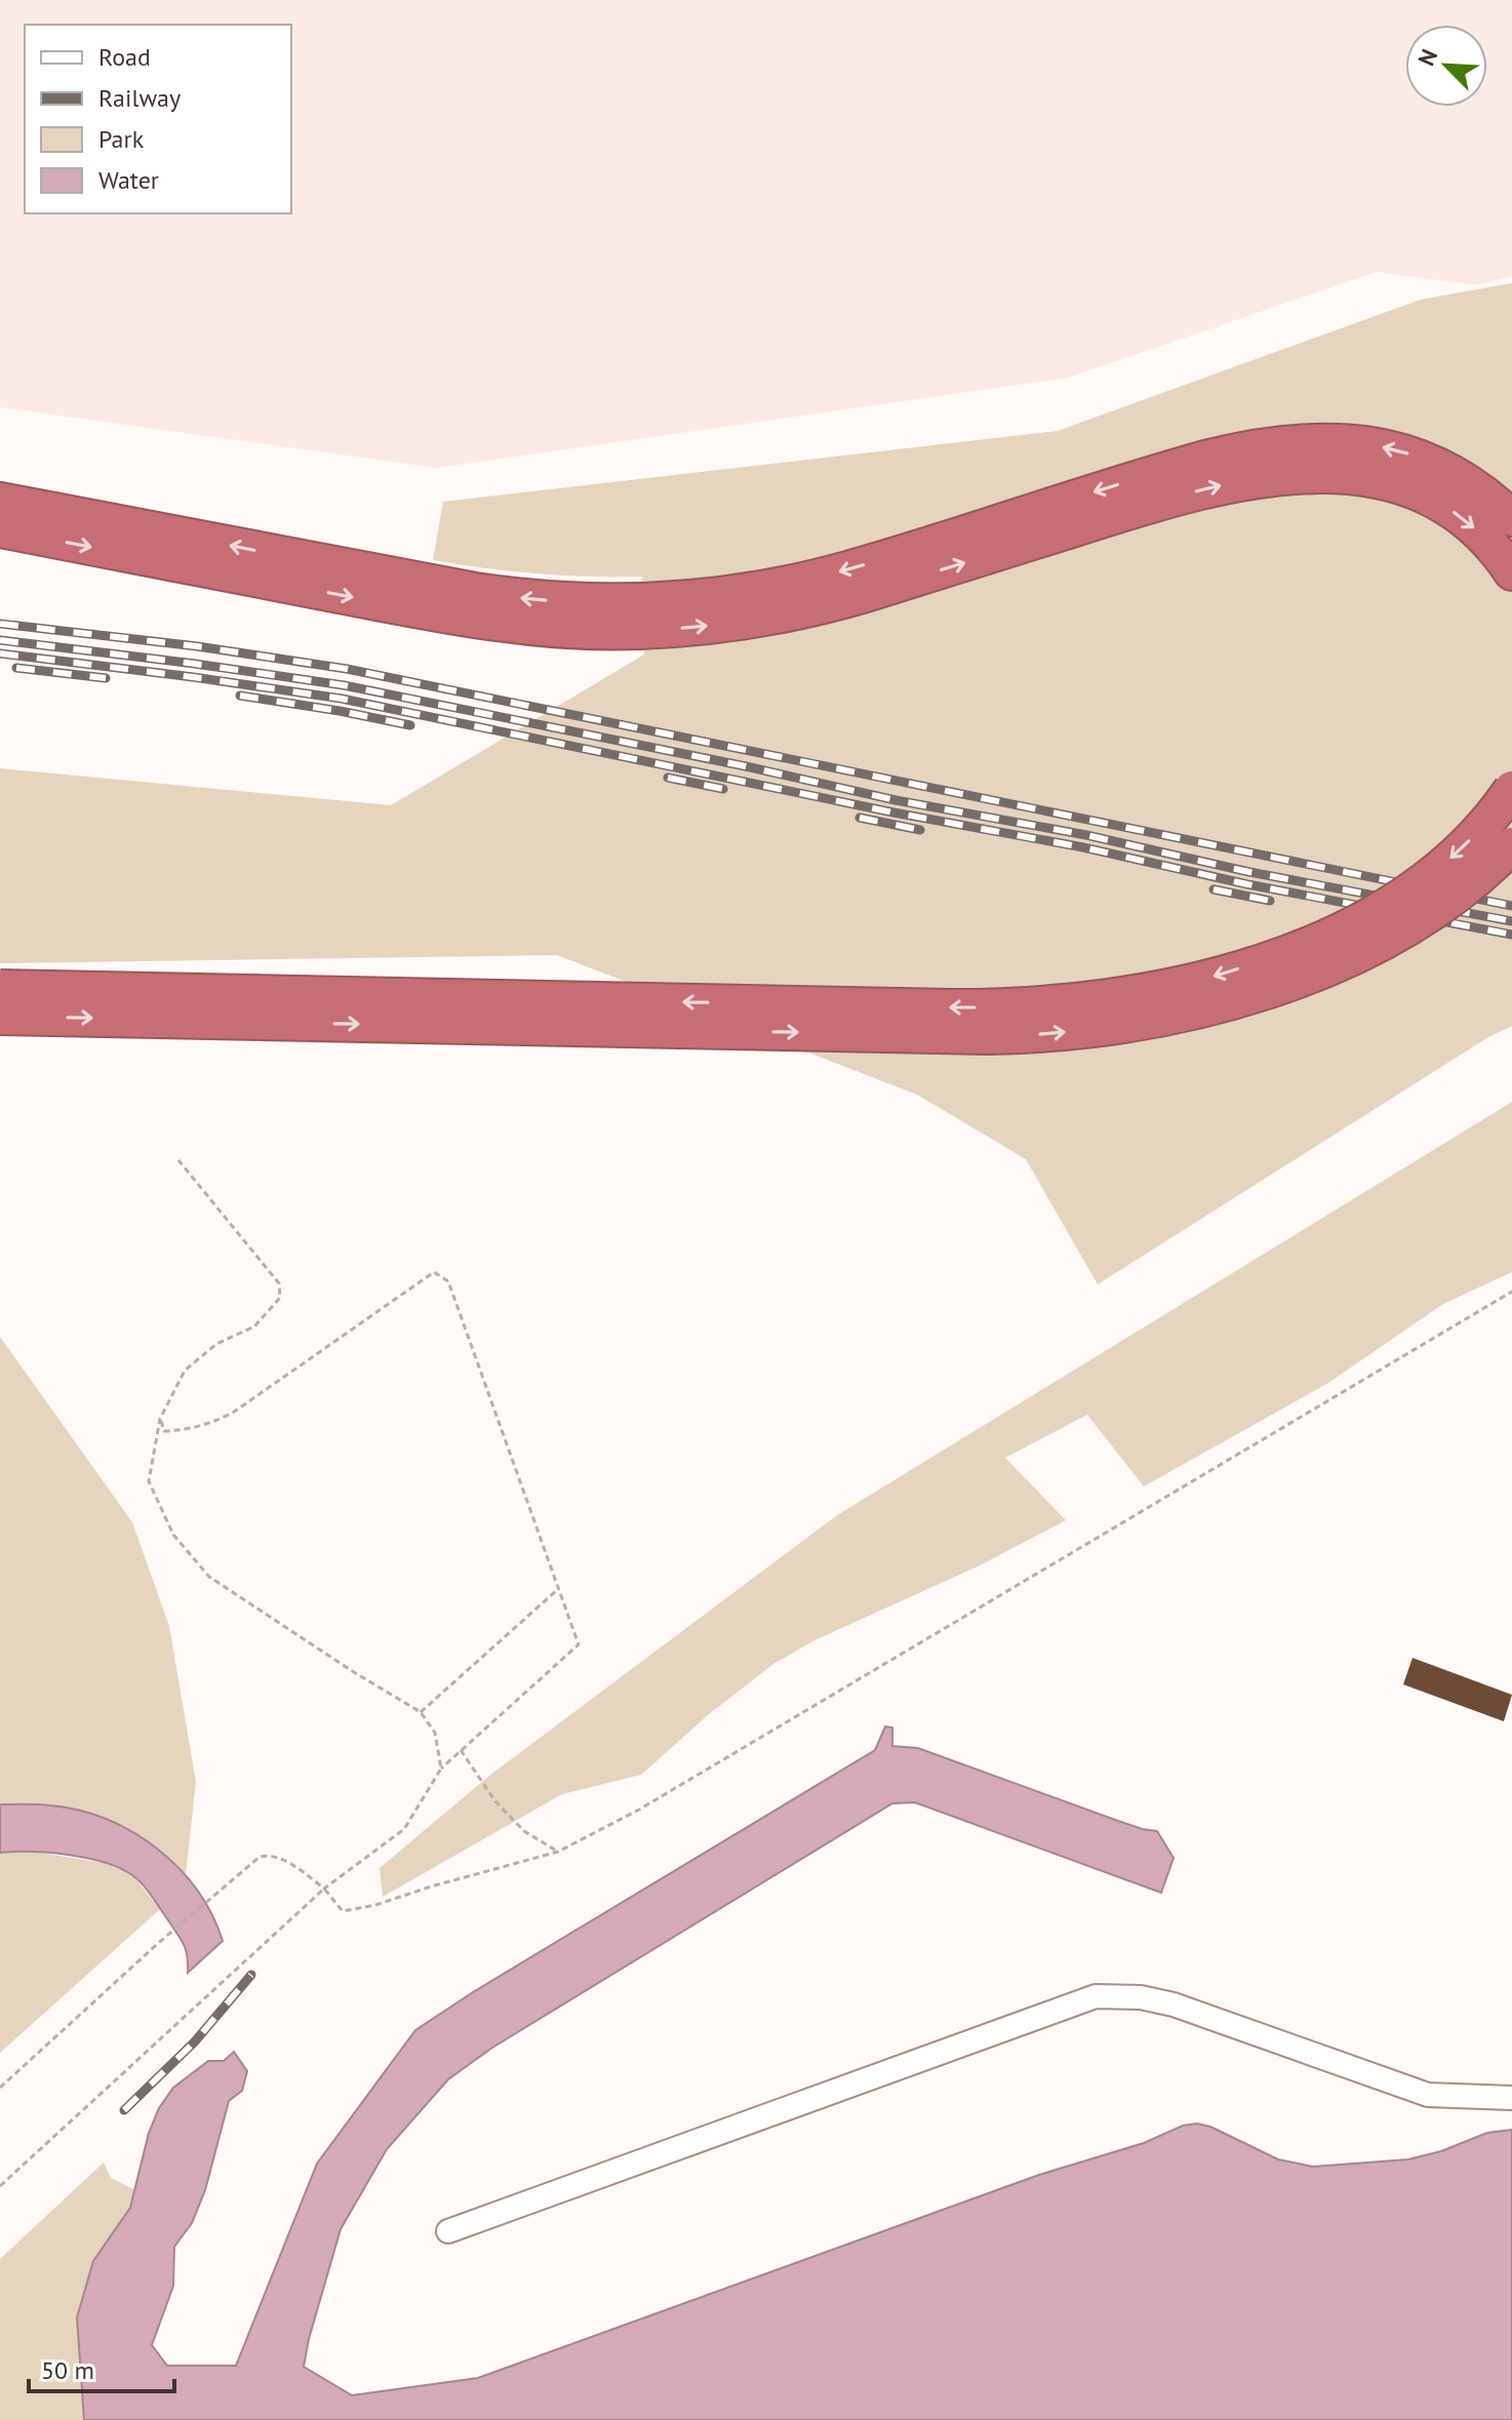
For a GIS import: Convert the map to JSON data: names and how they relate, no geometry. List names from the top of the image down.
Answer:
{
  "legend": [
    "Road",
    "Railway",
    "Park",
    "Water"
  ],
  "scale_bar": "50 m",
  "north": "top left"
}
